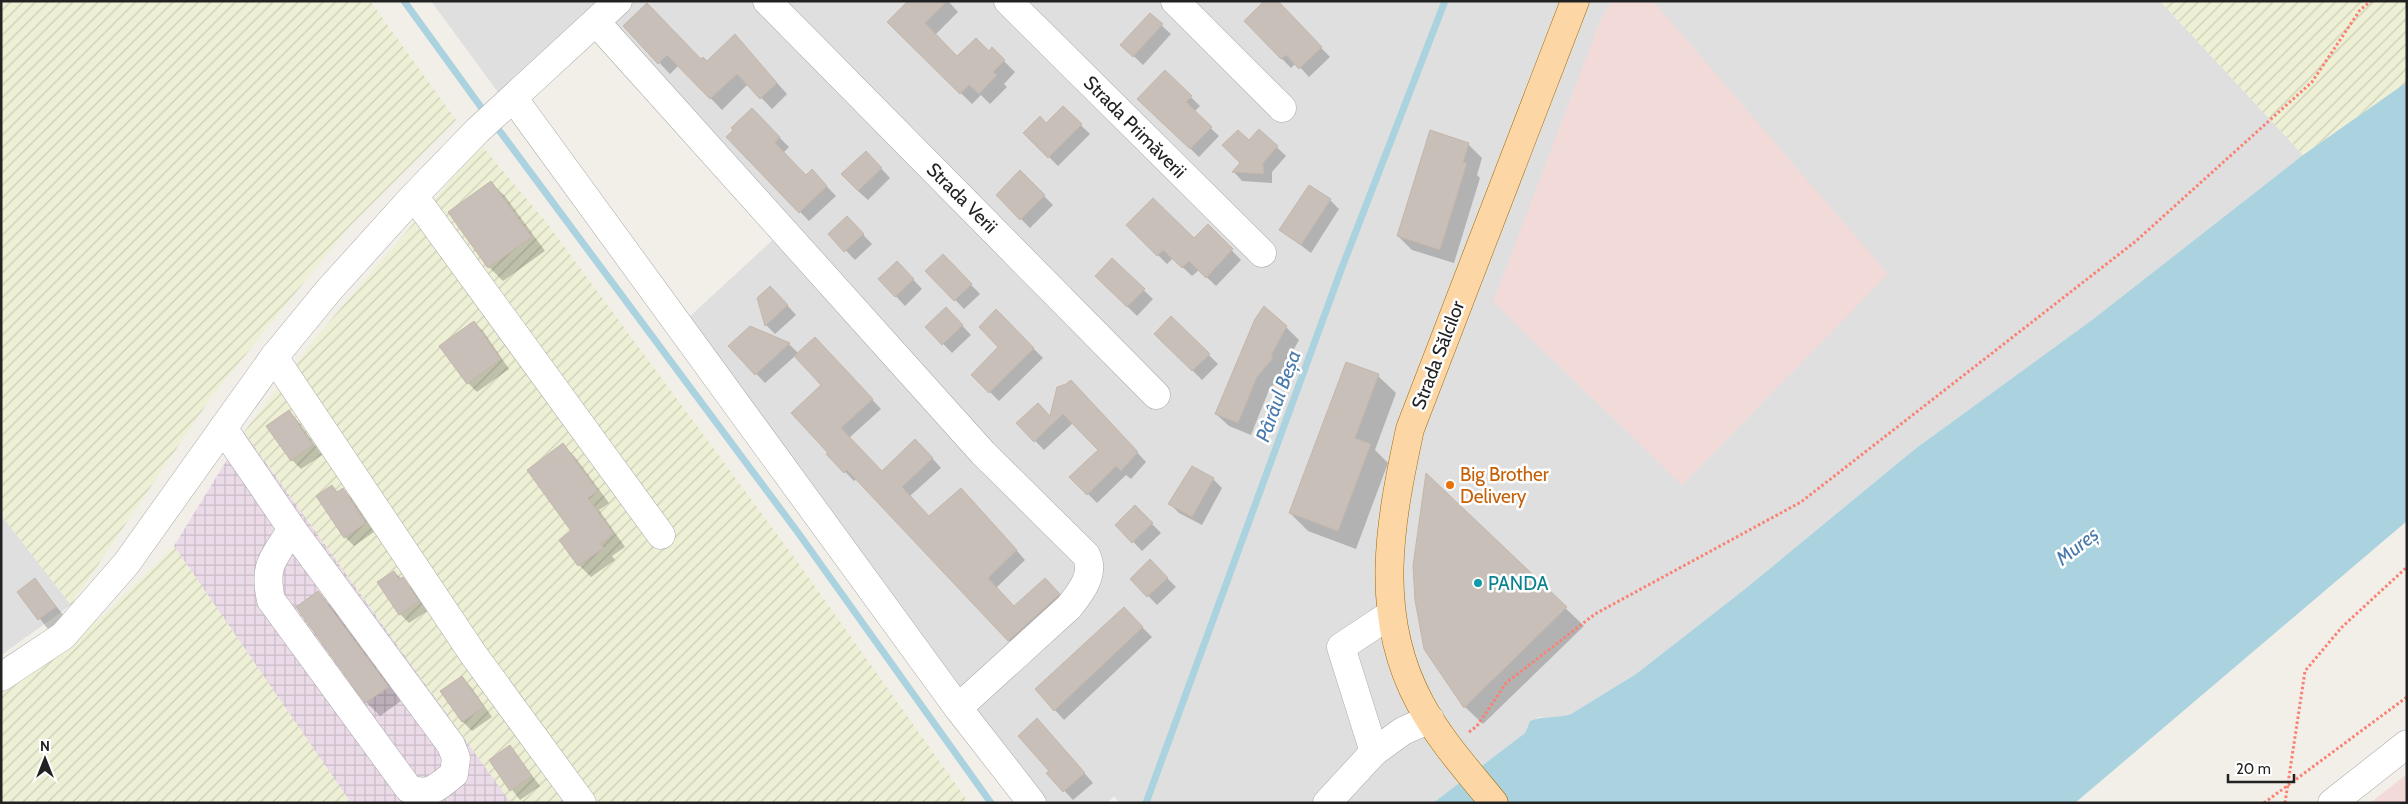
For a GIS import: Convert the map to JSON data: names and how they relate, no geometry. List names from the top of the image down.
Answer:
{
  "streets": {
    "main road": ["Strada Sălcilor"],
    "street": ["Strada Primăverii", "Strada Verii"]
  },
  "water": ["Pârâul Beșa", "Mureș"],
  "places": ["Big Brother Delivery", "PANDA"],
  "scale_bar": "20 m",
  "north": "top"
}
